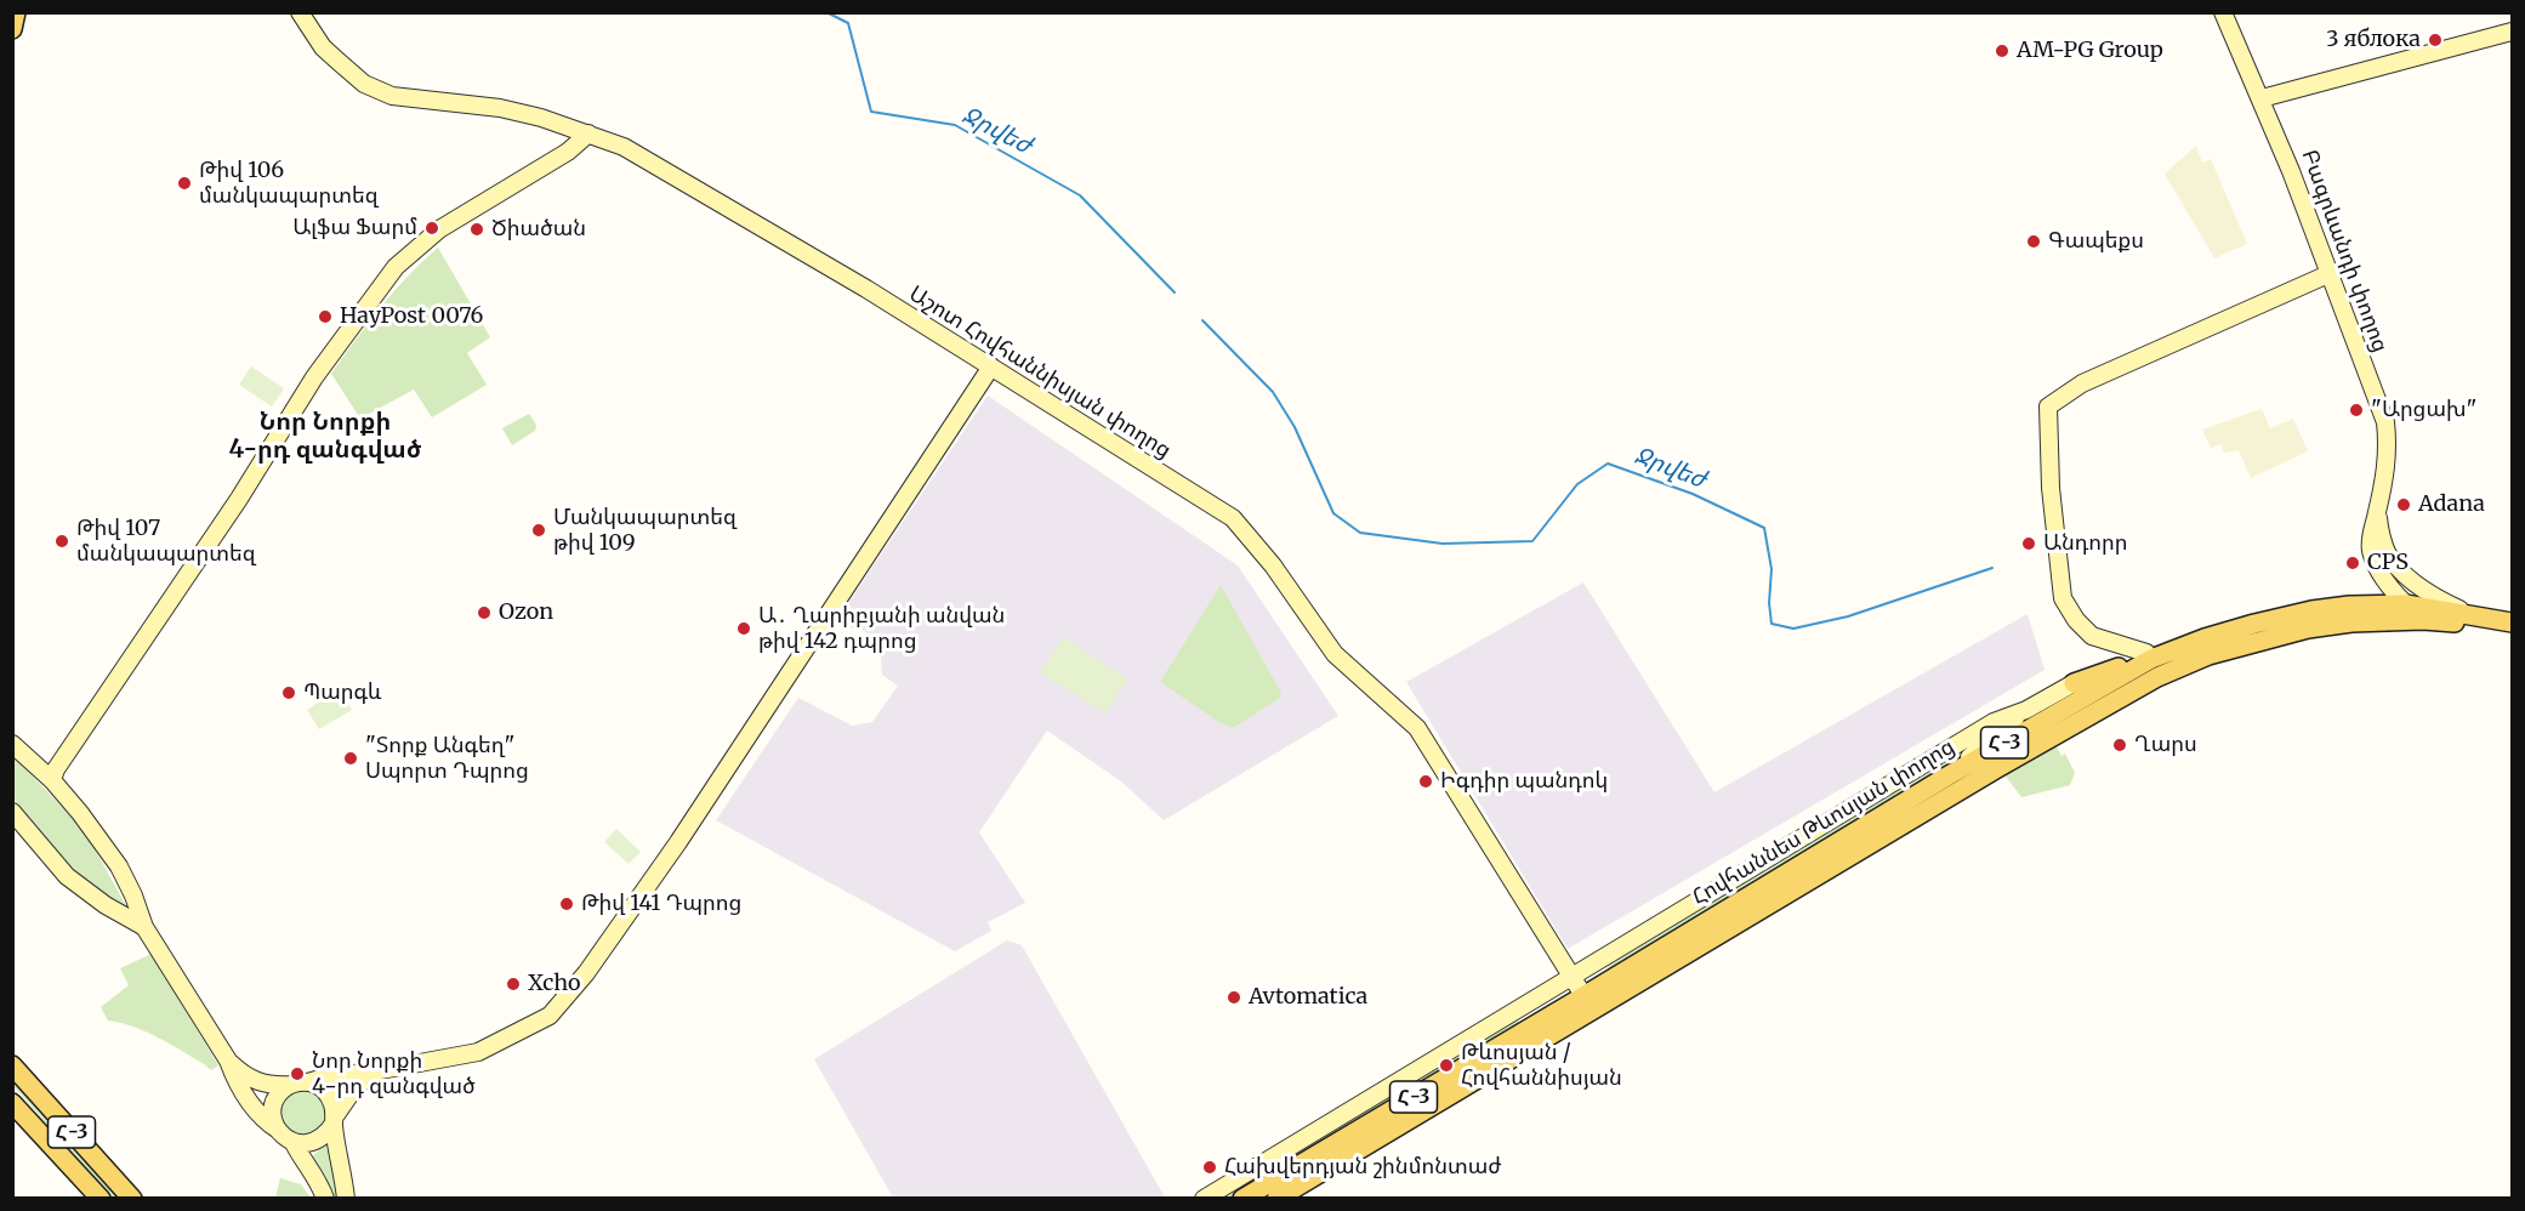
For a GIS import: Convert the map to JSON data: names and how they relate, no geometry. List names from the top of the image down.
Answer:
{
  "streets": {
    "main road": ["Հ-3", "Հովհաննես Թևոսյան փողոց"],
    "street": ["Բագրևանդի փողոց", "Աշոտ Հովհաննիսյան փողոց"]
  },
  "crossings": [
    ["Բագրևանդի փողոց", "Հովհաննես Թևոսյան փողոց"],
    ["Աշոտ Հովհաննիսյան փողոց", "Հովհաննես Թևոսյան փողոց"]
  ],
  "districts": ["Նոր Նորքի 4-րդ զանգված"],
  "water": ["Ջրվեժ"],
  "places": [
    "3 яблока",
    "AM-PG Group",
    "Թիվ 106 մանկապարտեզ",
    "Ալֆա Ֆարմ",
    "Ծիածան",
    "Գապեքս",
    "HayPost 0076",
    "\"Արցախ\"",
    "Adana",
    "Մանկապարտեզ թիվ 109",
    "Թիվ 107 մանկապարտեզ",
    "Անդորր",
    "CPS",
    "Ozon",
    "Ա․ Ղարիբյանի անվան թիվ 142 դպրոց",
    "Պարգև",
    "Ղարս",
    "\"Տորք Անգեղ\" Սպորտ Դպրոց",
    "Իգդիր պանդոկ",
    "Թիվ 141 Դպրոց",
    "Xcho",
    "Avtomatica",
    "Թևոսյան / Հովհաննիսյան",
    "Նոր Նորքի 4-րդ զանգված",
    "Հախվերդյան շինմոնտաժ"
  ]
}
